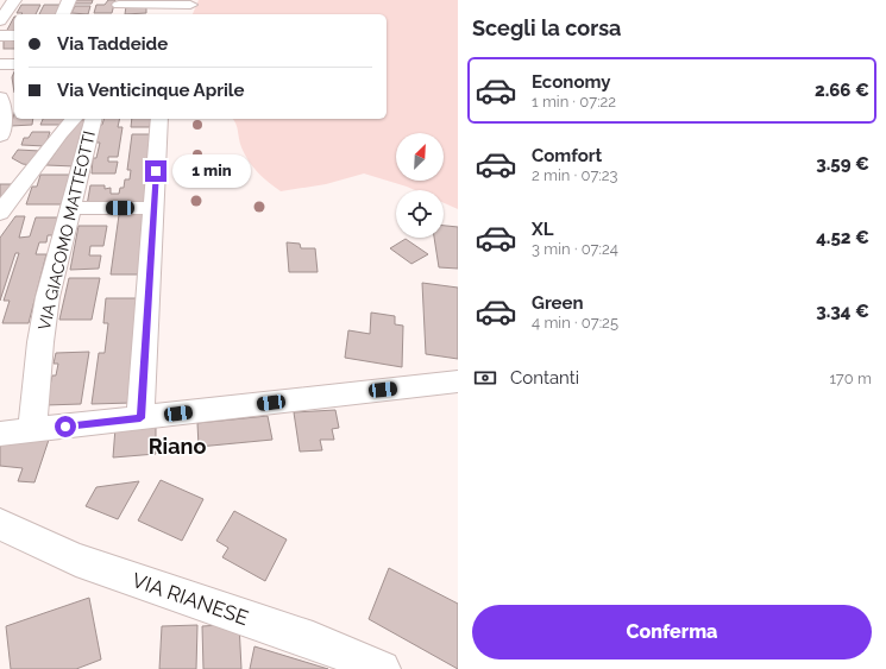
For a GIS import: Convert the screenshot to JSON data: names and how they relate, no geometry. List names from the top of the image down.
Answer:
{
  "streets": {
    "main road": ["VIA RIANESE"],
    "street": ["VIA GIACOMO MATTEOTTI"]
  },
  "districts": ["Riano"],
  "north": "top right",
  "page": {
    "heading": "Scegli la corsa",
    "banner": ["Via Taddeide", "Via Venticinque Aprile"],
    "list": [
      {
        "name": "Economy",
        "note": "1 min · 07:22",
        "value": "2.66 €"
      },
      {
        "name": "Comfort",
        "note": "2 min · 07:23",
        "value": "3.59 €"
      },
      {
        "name": "XL",
        "note": "3 min · 07:24",
        "value": "4.52 €"
      },
      {
        "name": "Green",
        "note": "4 min · 07:25",
        "value": "3.34 €"
      }
    ],
    "bubble": "1 min",
    "pay": ["Contanti", "170 m"],
    "buttons": "Conferma"
  }
}
